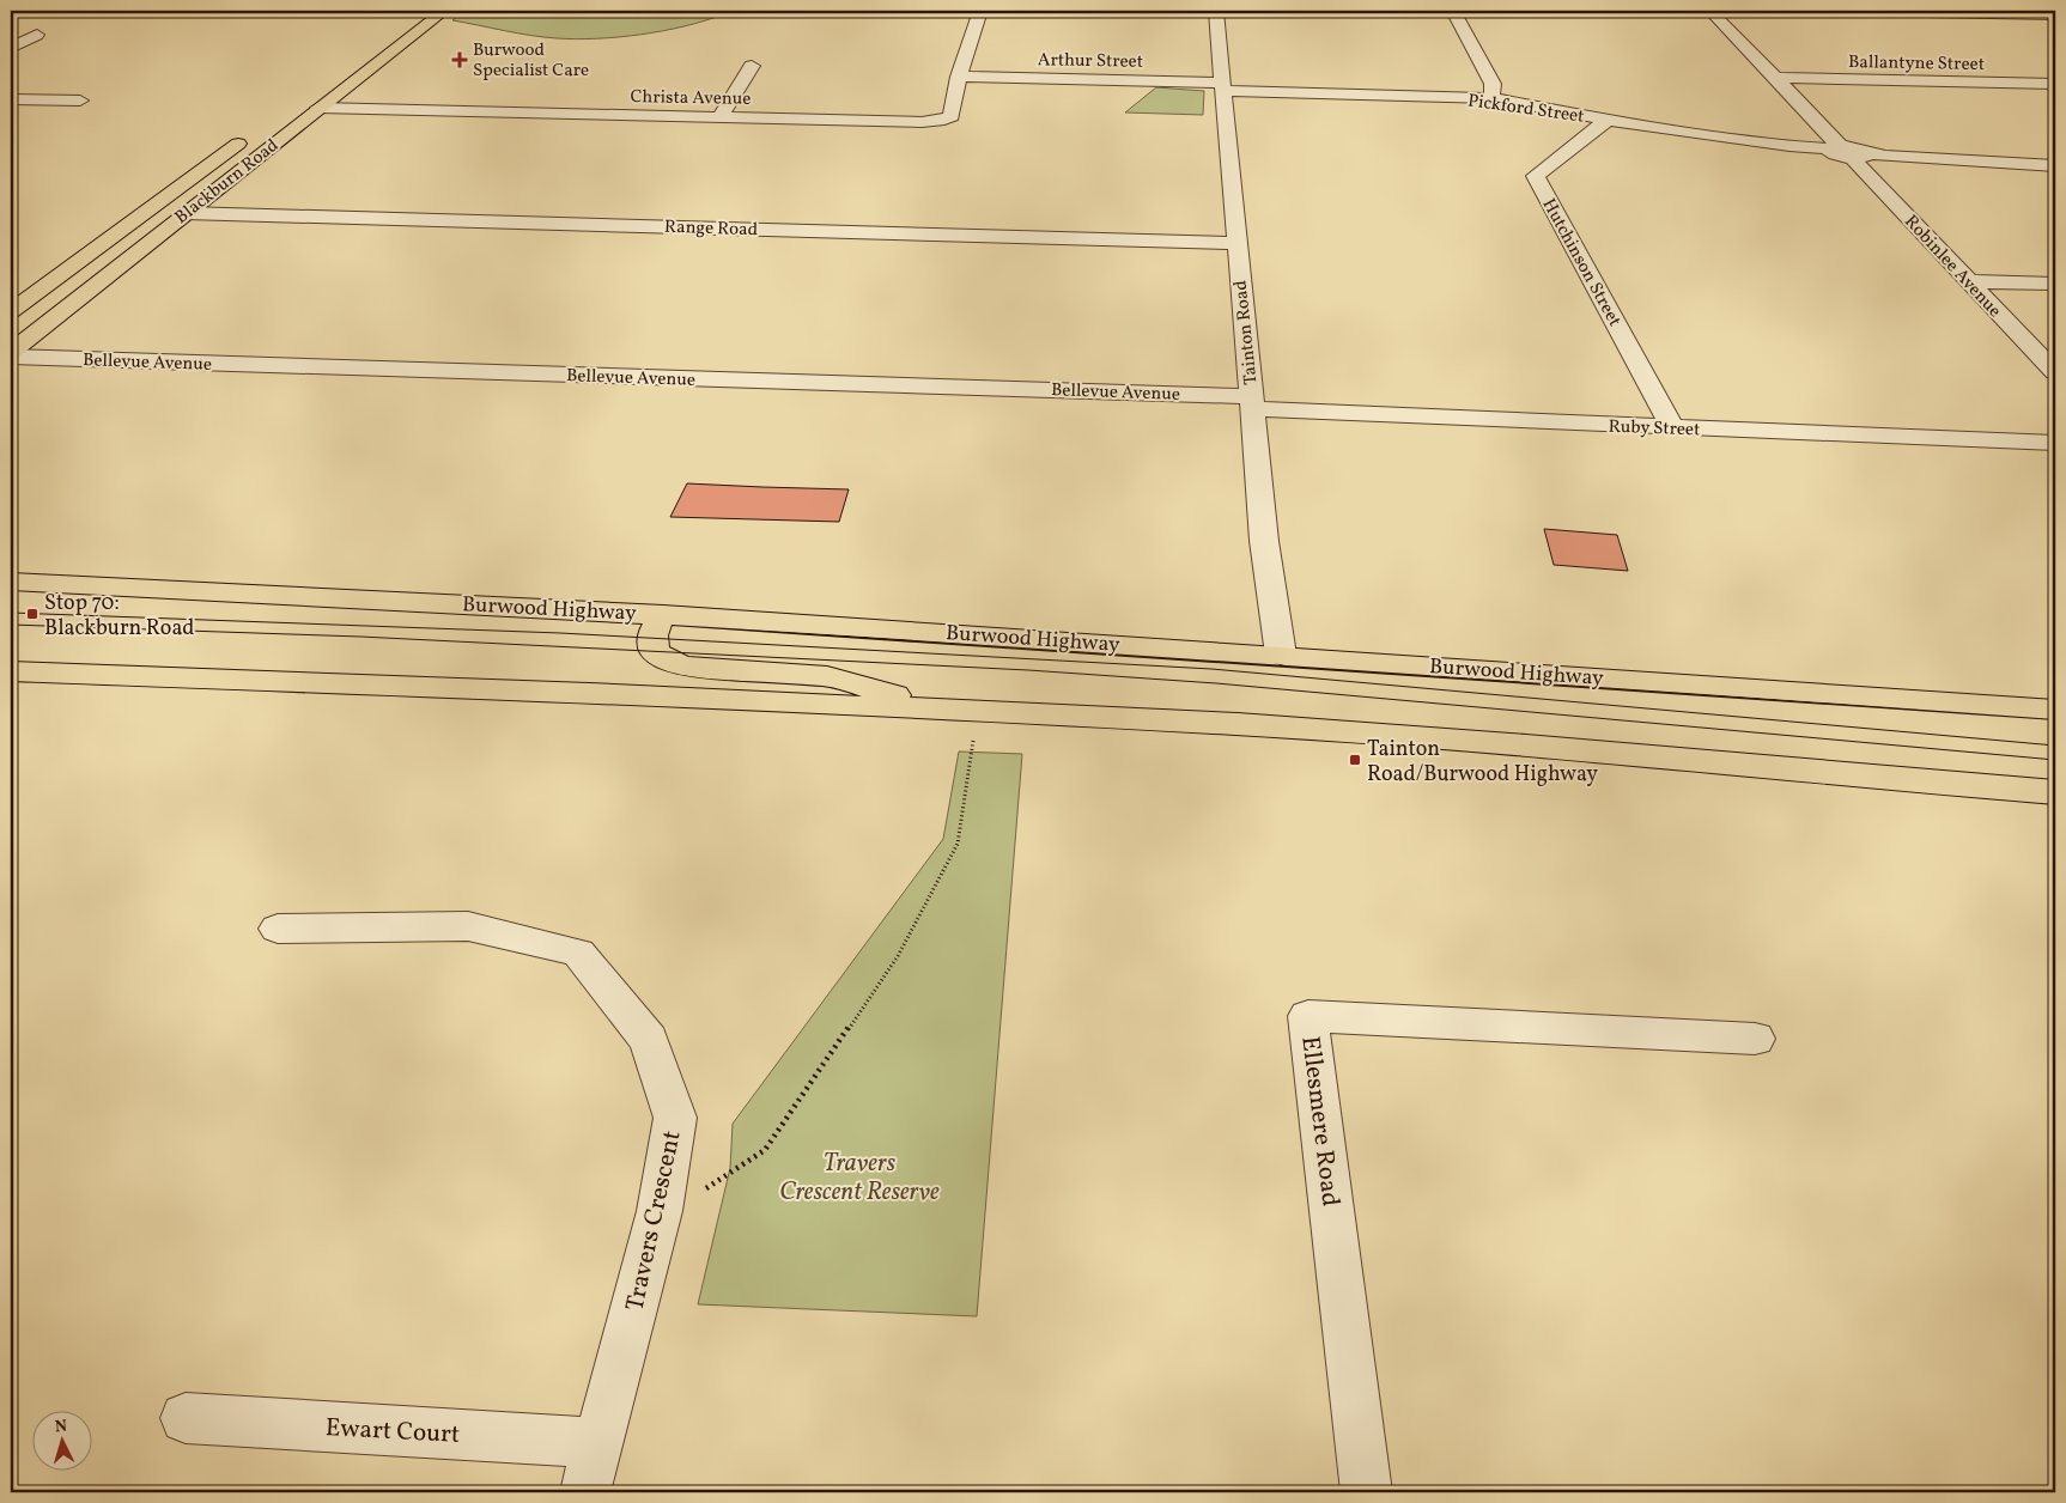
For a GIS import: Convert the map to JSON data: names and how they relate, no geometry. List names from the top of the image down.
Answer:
{
  "streets": {
    "main road": ["Blackburn Road", "Burwood Highway"],
    "street": [
      "Arthur Street",
      "Ballantyne Street",
      "Christa Avenue",
      "Pickford Street",
      "Range Road",
      "Hutchinson Street",
      "Robinlee Avenue",
      "Tainton Road",
      "Bellevue Avenue",
      "Ruby Street",
      "Ellesmere Road",
      "Travers Crescent",
      "Ewart Court"
    ]
  },
  "crossings": [
    ["Arthur Street", "Christa Avenue"],
    ["Arthur Street", "Pickford Street"],
    ["Arthur Street", "Tainton Road"],
    ["Ballantyne Street", "Robinlee Avenue"],
    ["Christa Avenue", "Blackburn Road"],
    ["Pickford Street", "Hutchinson Street"],
    ["Pickford Street", "Robinlee Avenue"],
    ["Pickford Street", "Tainton Road"],
    ["Blackburn Road", "Range Road"],
    ["Range Road", "Tainton Road"],
    ["Hutchinson Street", "Ruby Street"],
    ["Tainton Road", "Bellevue Avenue"],
    ["Tainton Road", "Ruby Street"],
    ["Tainton Road", "Burwood Highway"],
    ["Bellevue Avenue", "Ruby Street"],
    ["Travers Crescent", "Ewart Court"]
  ],
  "parks": ["Travers Crescent Reserve"],
  "places": {
    "health": ["Burwood Specialist Care"],
    "transit": ["Stop 70: Blackburn Road", "Tainton Road/Burwood Highway"]
  },
  "north": "top"
}
